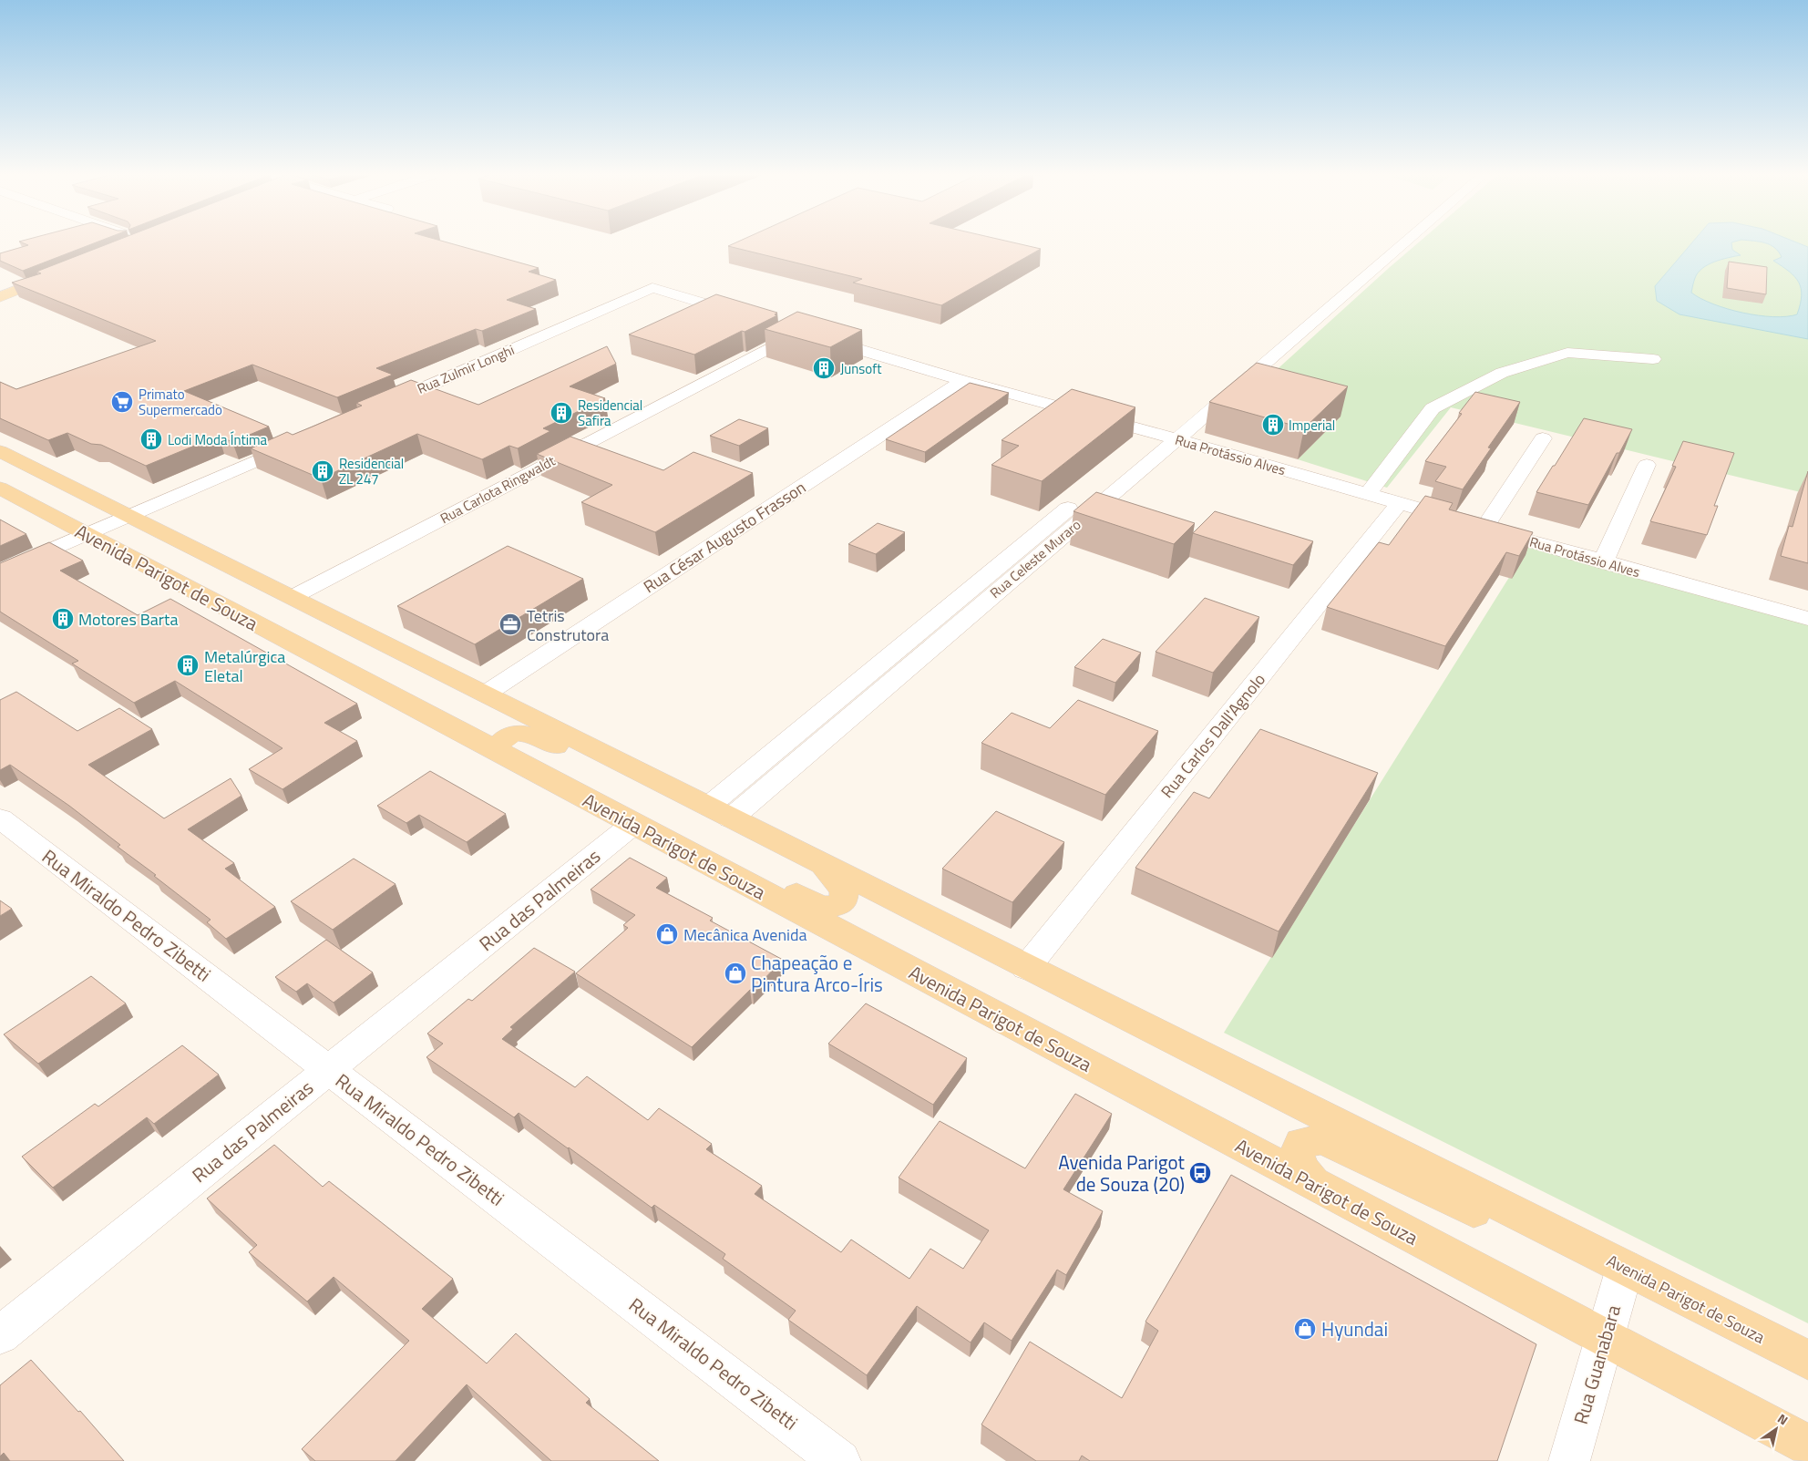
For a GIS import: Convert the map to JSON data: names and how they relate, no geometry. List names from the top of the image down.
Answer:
{
  "streets": {
    "main road": ["Avenida Parigot de Souza"],
    "street": [
      "Rua Zulmir Longhi",
      "Rua Protássio Alves",
      "Rua Carlota Ringwaldt",
      "Rua César Augusto Frasson",
      "Rua Celeste Muraro",
      "Rua Carlos Dall'Agnolo",
      "Rua das Palmeiras",
      "Rua Miraldo Pedro Zibetti",
      "Rua Guanabara"
    ]
  },
  "crossings": [
    ["Rua Protássio Alves", "Rua Carlota Ringwaldt"],
    ["Rua Protássio Alves", "Rua César Augusto Frasson"],
    ["Rua Protássio Alves", "Rua Celeste Muraro"],
    ["Rua Protássio Alves", "Rua Carlos Dall'Agnolo"],
    ["Rua Carlota Ringwaldt", "Avenida Parigot de Souza"],
    ["Rua César Augusto Frasson", "Avenida Parigot de Souza"],
    ["Rua Celeste Muraro", "Avenida Parigot de Souza"],
    ["Avenida Parigot de Souza", "Rua Carlos Dall'Agnolo"],
    ["Avenida Parigot de Souza", "Rua das Palmeiras"],
    ["Avenida Parigot de Souza", "Rua Guanabara"],
    ["Rua das Palmeiras", "Rua Miraldo Pedro Zibetti"]
  ],
  "places": {
    "building": [
      "Junsoft",
      "Residencial Safira",
      "Imperial",
      "Lodi Moda Íntima",
      "Residencial ZL 247",
      "Motores Barta",
      "Metalúrgica Eletal"
    ],
    "supermarket": ["Primato Supermercado"],
    "office": ["Tetris Construtora"],
    "shop": ["Mecânica Avenida", "Chapeação e Pintura Arco-Íris", "Hyundai"],
    "bus stop": ["Avenida Parigot de Souza (20)"]
  },
  "north": "top right"
}
